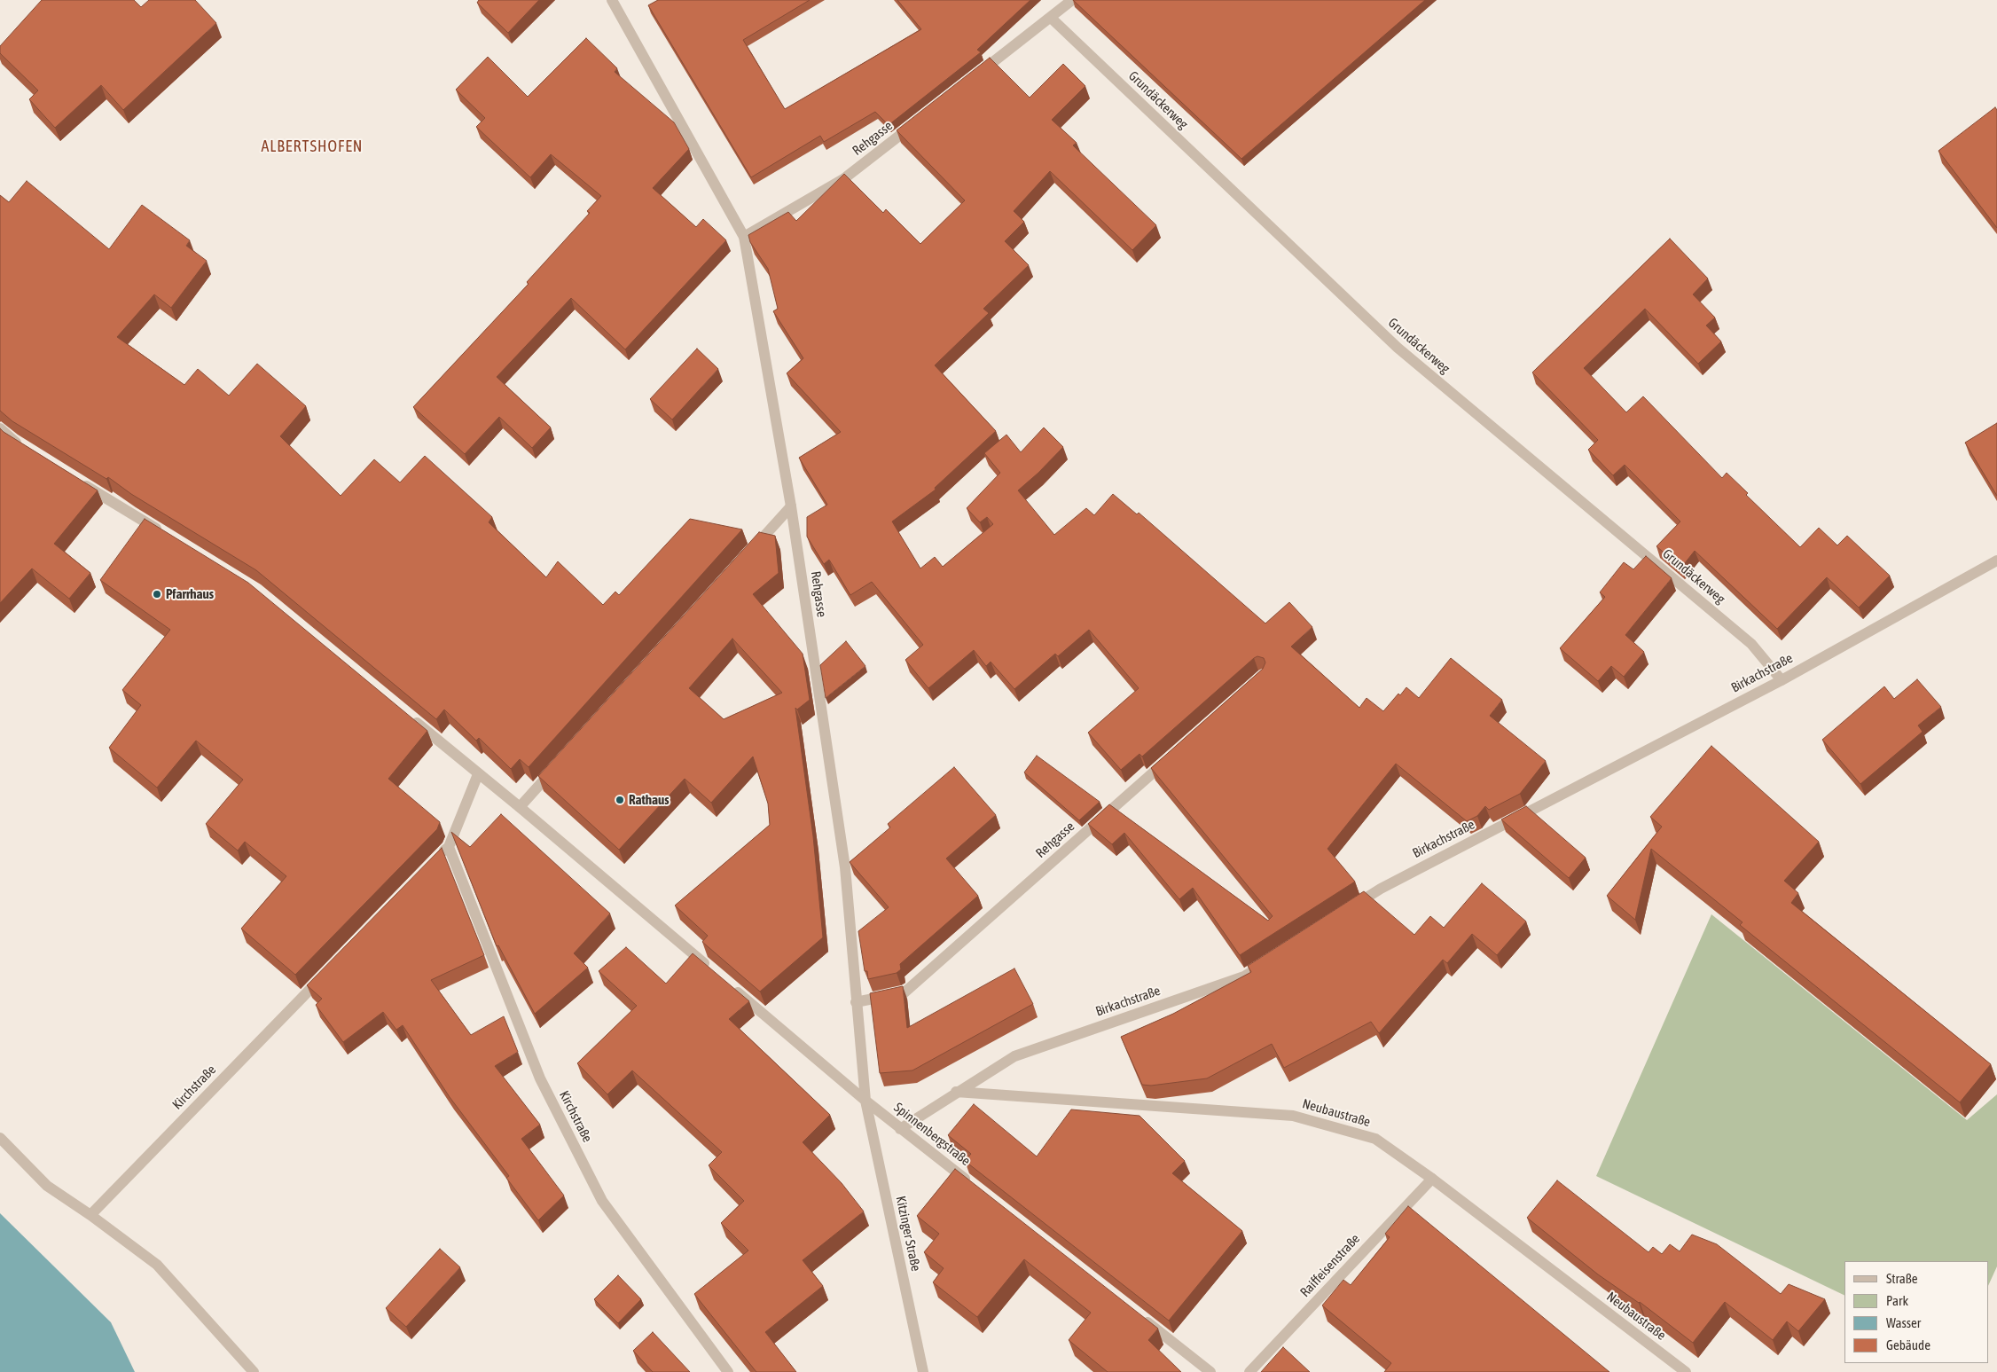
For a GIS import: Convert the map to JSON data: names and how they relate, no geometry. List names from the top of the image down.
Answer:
{
  "streets": {
    "street": [
      "Grundäckerweg",
      "Rehgasse",
      "Birkachstraße",
      "Kirchstraße",
      "Neubaustraße",
      "Spinnenbergstraße",
      "Kitzinger Straße",
      "Raiffeisenstraße"
    ]
  },
  "crossings": [
    ["Grundäckerweg", "Birkachstraße"],
    ["Rehgasse", "Spinnenbergstraße"],
    ["Rehgasse", "Kitzinger Straße"],
    ["Birkachstraße", "Neubaustraße"],
    ["Birkachstraße", "Spinnenbergstraße"],
    ["Neubaustraße", "Raiffeisenstraße"],
    ["Spinnenbergstraße", "Kitzinger Straße"]
  ],
  "districts": ["ALBERTSHOFEN"],
  "places": ["Pfarrhaus", "Rathaus"],
  "legend": [
    "Straße",
    "Park",
    "Wasser",
    "Gebäude"
  ]
}
